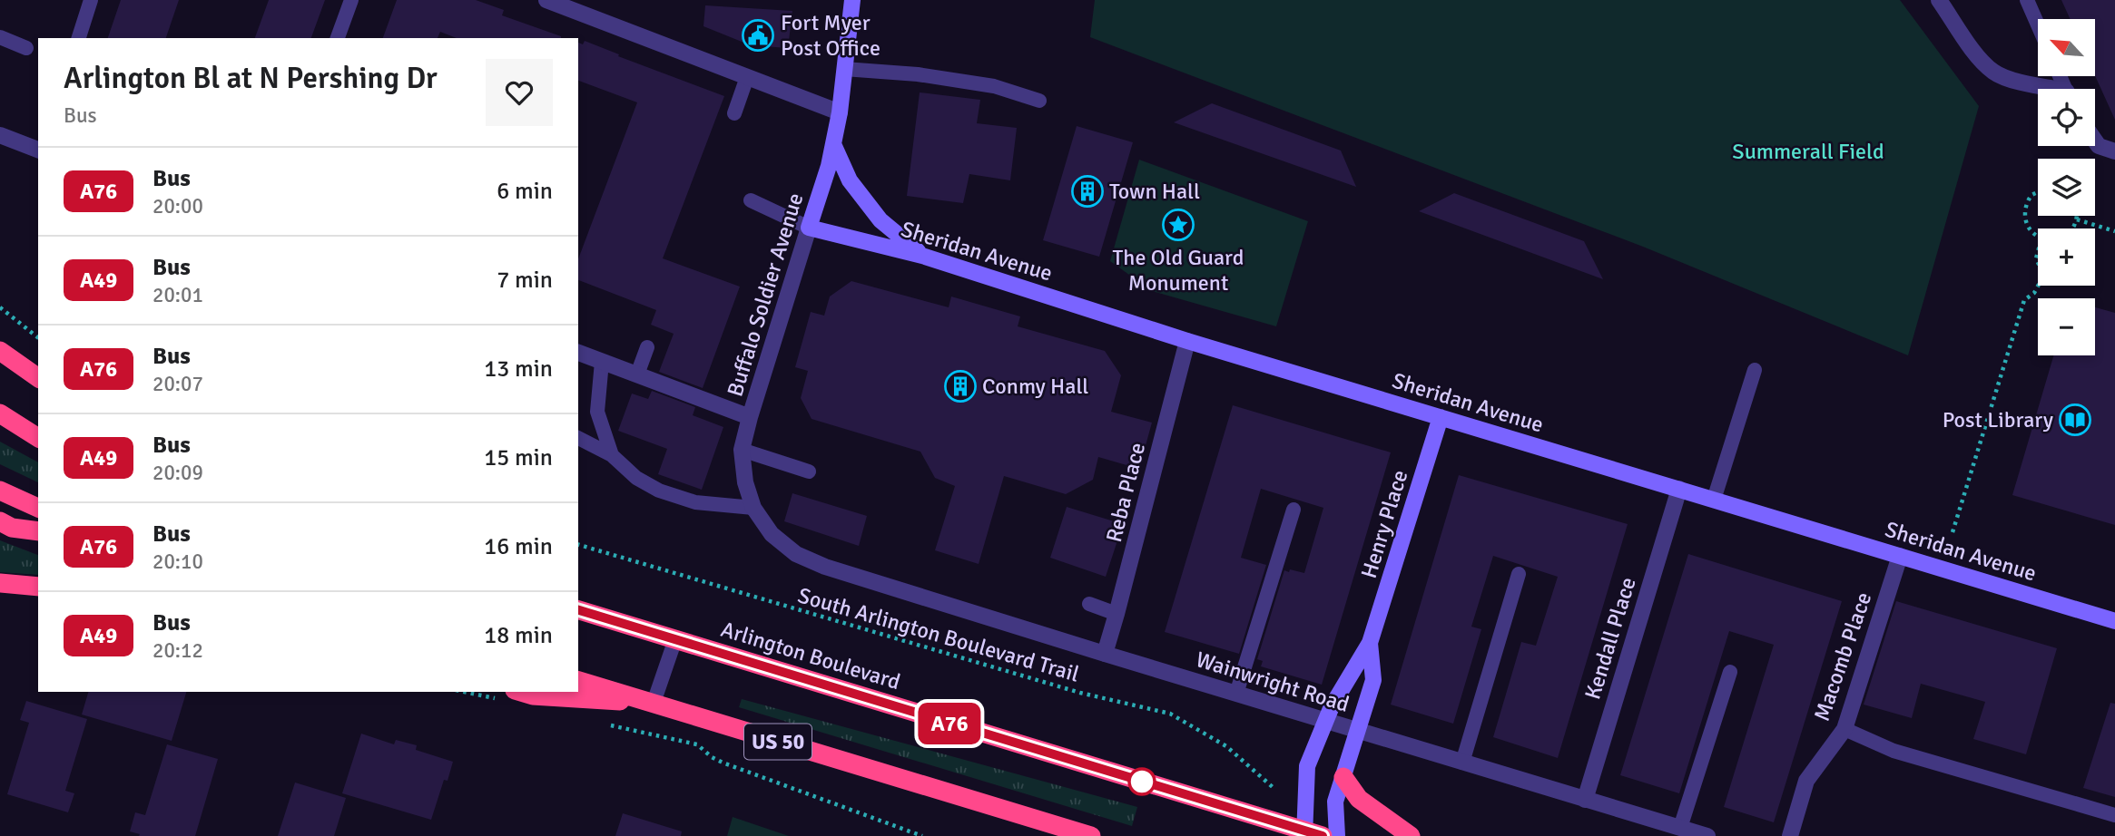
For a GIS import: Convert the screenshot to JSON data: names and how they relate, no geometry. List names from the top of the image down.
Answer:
{
  "streets": {
    "highway": ["Arlington Boulevard", "US 50"],
    "street": [
      "Sheridan Avenue",
      "Buffalo Soldier Avenue",
      "Reba Place",
      "Henry Place",
      "Kendall Place",
      "Macomb Place",
      "Wainwright Road"
    ],
    "path": ["South Arlington Boulevard Trail"]
  },
  "crossings": [
    ["Sheridan Avenue", "Buffalo Soldier Avenue"],
    ["Sheridan Avenue", "Reba Place"],
    ["Sheridan Avenue", "Henry Place"],
    ["Sheridan Avenue", "Kendall Place"],
    ["Sheridan Avenue", "Macomb Place"],
    ["Buffalo Soldier Avenue", "Wainwright Road"],
    ["Reba Place", "Wainwright Road"],
    ["Henry Place", "Arlington Boulevard"],
    ["Henry Place", "Wainwright Road"],
    ["Kendall Place", "Wainwright Road"]
  ],
  "parks": ["Summerall Field"],
  "places": {
    "public building": ["Fort Myer Post Office"],
    "building": ["Town Hall", "Conmy Hall"],
    "place": ["The Old Guard Monument"],
    "library": ["Post Library"]
  },
  "lines": ["bus line A76"],
  "north": "top left",
  "page": {
    "on_map": "A76",
    "map_buttons": ["+", "−"],
    "heading": ["Arlington Bl at N Pershing Dr", "Bus"],
    "list": [
      {
        "mark": "A76",
        "name": "Bus",
        "note": "20:00",
        "value": "6 min"
      },
      {
        "mark": "A49",
        "name": "Bus",
        "note": "20:01",
        "value": "7 min"
      },
      {
        "mark": "A76",
        "name": "Bus",
        "note": "20:07",
        "value": "13 min"
      },
      {
        "mark": "A49",
        "name": "Bus",
        "note": "20:09",
        "value": "15 min"
      },
      {
        "mark": "A76",
        "name": "Bus",
        "note": "20:10",
        "value": "16 min"
      },
      {
        "mark": "A49",
        "name": "Bus",
        "note": "20:12",
        "value": "18 min"
      }
    ]
  }
}
